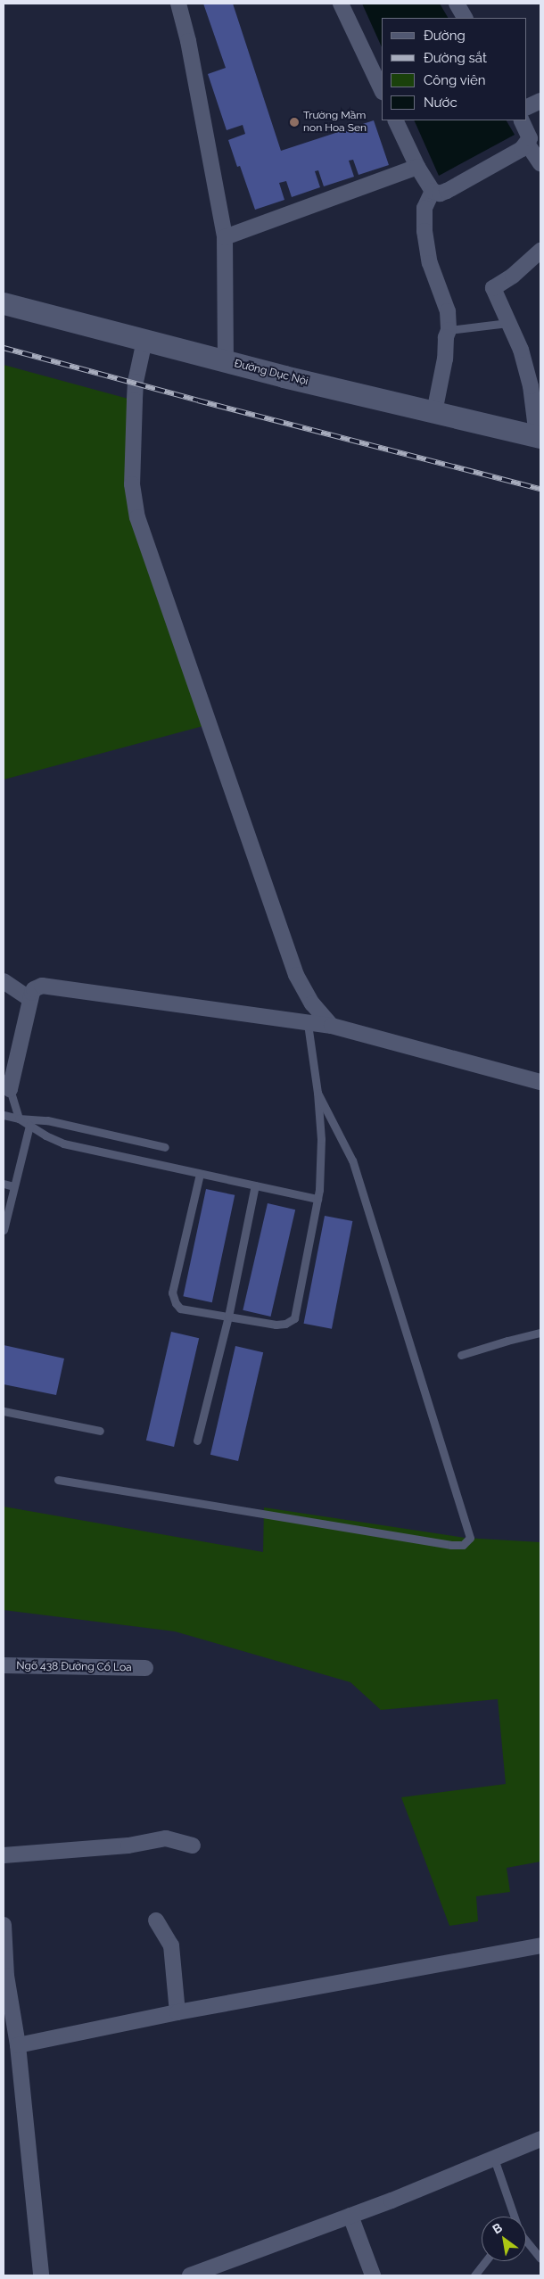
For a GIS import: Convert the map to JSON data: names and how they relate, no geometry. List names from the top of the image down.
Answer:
{
  "streets": {
    "street": ["Đường Dục Nội", "Ngõ 438 Đường Cổ Loa"]
  },
  "places": ["Trường Mầm non Hoa Sen"],
  "legend": [
    "Đường",
    "Đường sắt",
    "Công viên",
    "Nước"
  ],
  "north": "top left"
}
